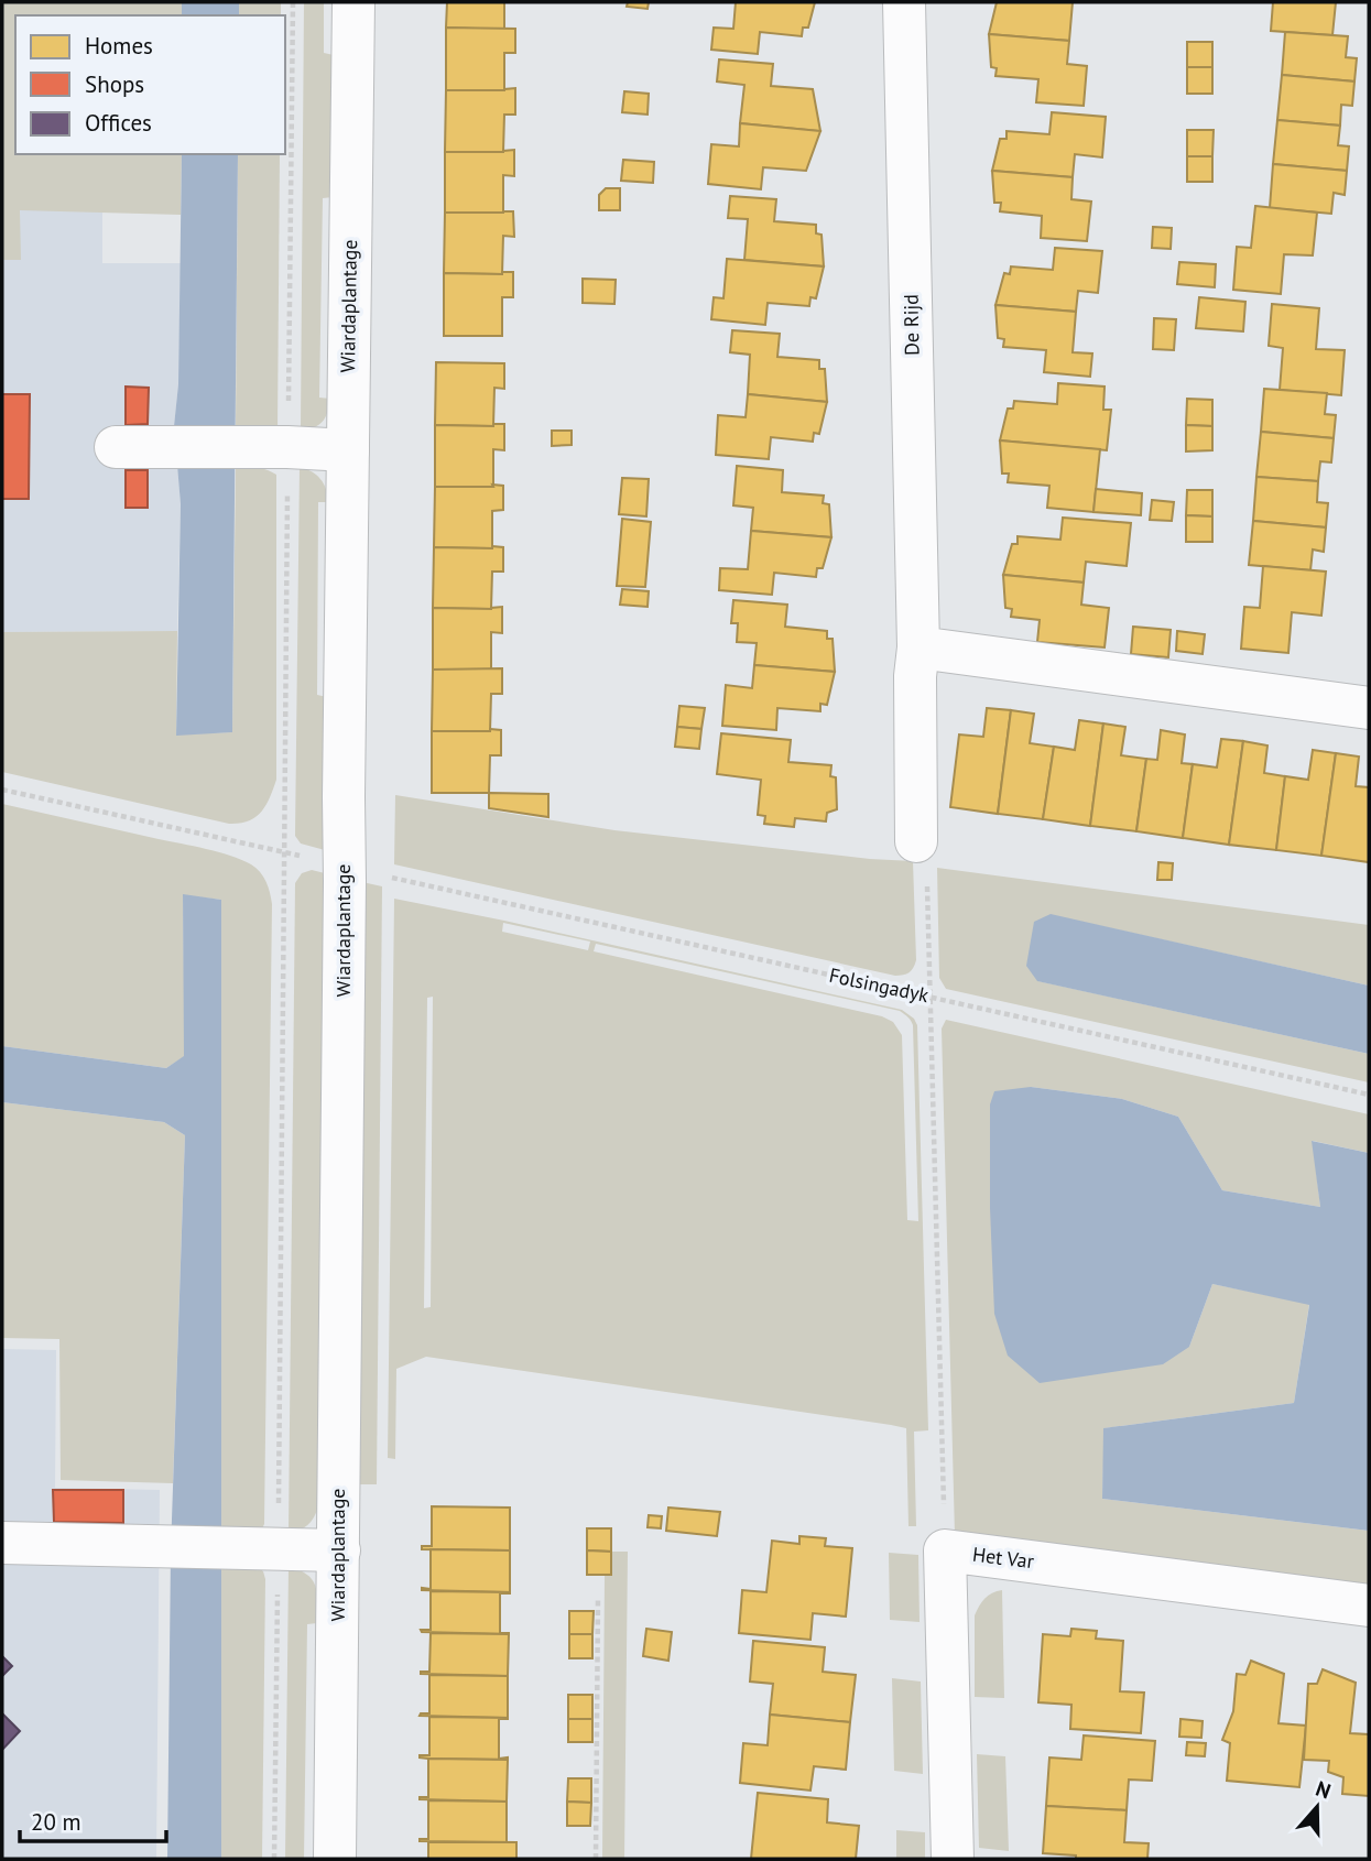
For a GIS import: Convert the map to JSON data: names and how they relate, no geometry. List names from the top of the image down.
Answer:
{
  "streets": {
    "street": ["Wiardaplantage", "De Rijd", "Het Var"],
    "path": ["Folsingadyk"]
  },
  "legend": ["Homes", "Shops", "Offices"],
  "scale_bar": "20 m",
  "north": "top"
}
